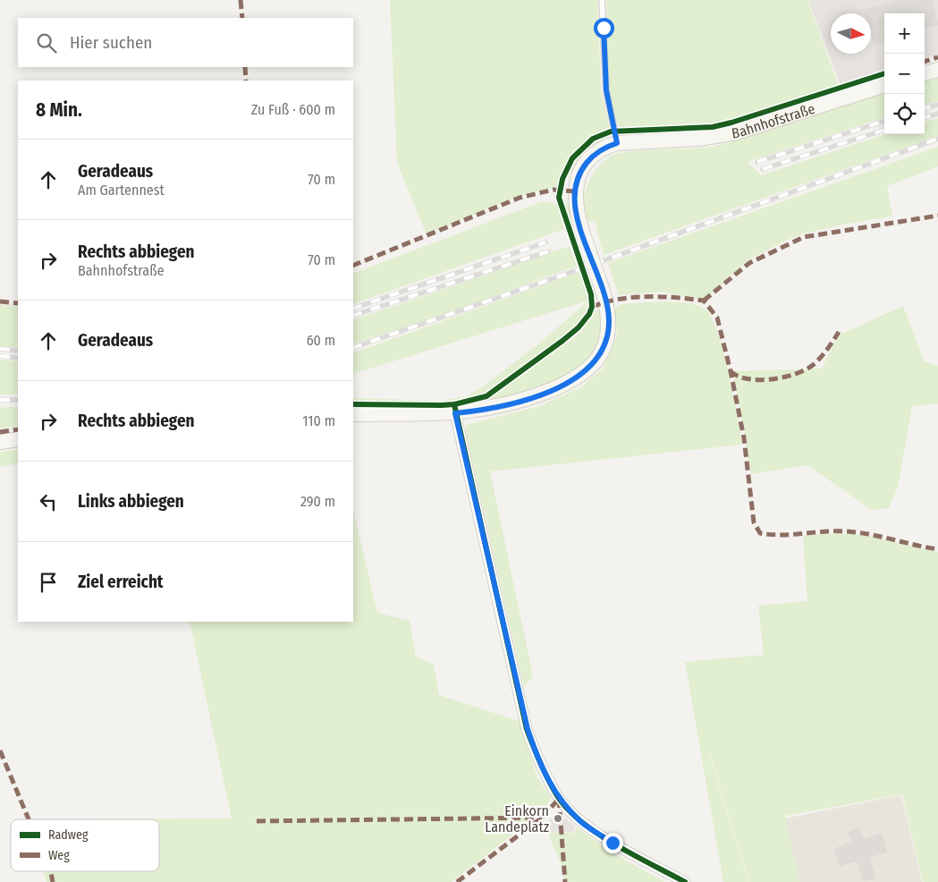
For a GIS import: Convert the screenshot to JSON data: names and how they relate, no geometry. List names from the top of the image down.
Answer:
{
  "streets": {
    "main road": ["Bahnhofstraße"]
  },
  "places": ["Einkorn Landeplatz"],
  "legend": ["Radweg", "Weg"],
  "north": "right",
  "page": {
    "map_buttons": ["+", "−"],
    "search": "Hier suchen",
    "heading": ["8 Min.", "Zu Fuß · 600 m"],
    "list": [
      ["Geradeaus", "Am Gartennest", "70 m"],
      ["Rechts abbiegen", "Bahnhofstraße", "70 m"],
      ["Geradeaus", "60 m"],
      ["Rechts abbiegen", "110 m"],
      ["Links abbiegen", "290 m"],
      "Ziel erreicht"
    ]
  }
}
